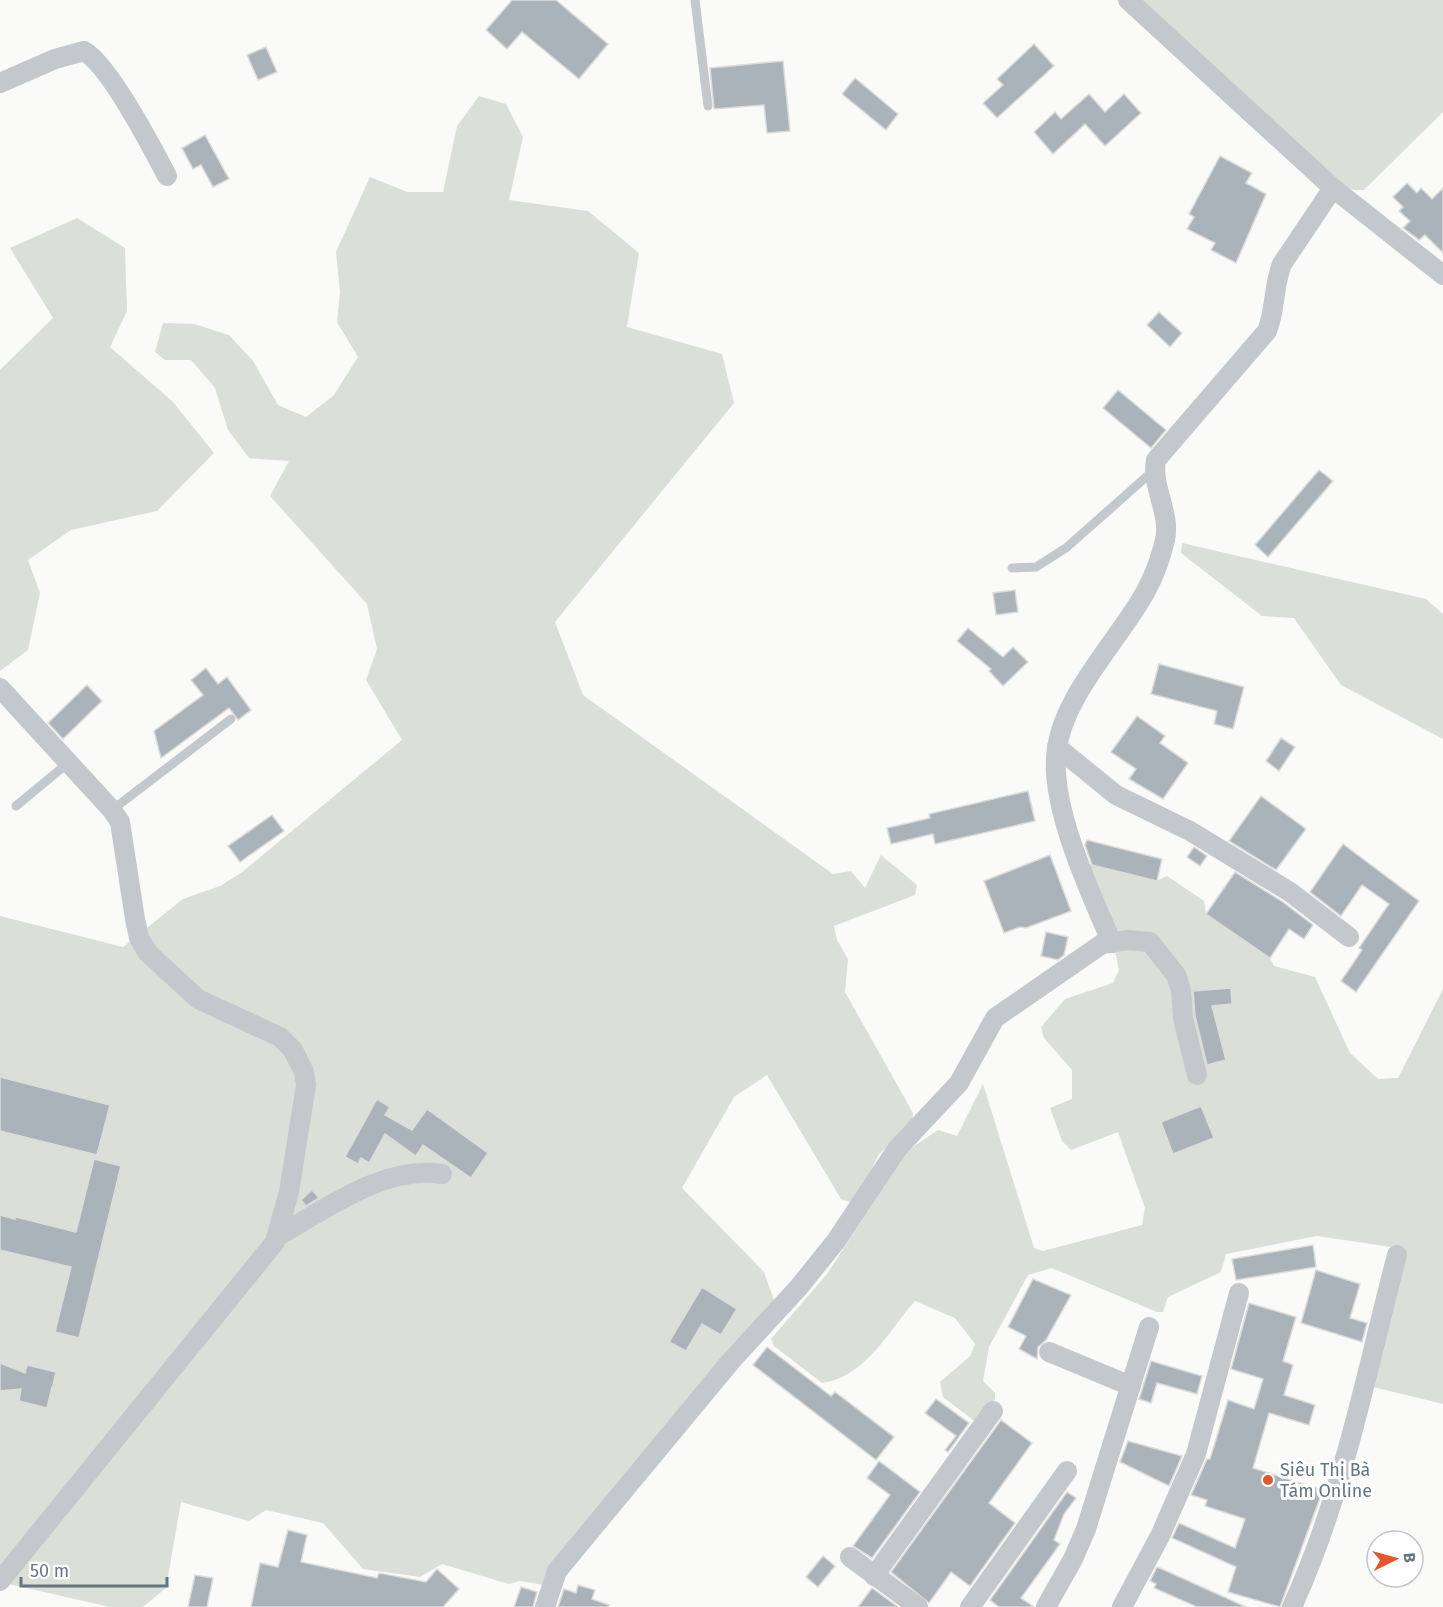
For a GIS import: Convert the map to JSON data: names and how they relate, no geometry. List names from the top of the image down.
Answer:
{
  "places": ["Siêu Thị Bà Tám Online"],
  "scale_bar": "50 m",
  "north": "right"
}
